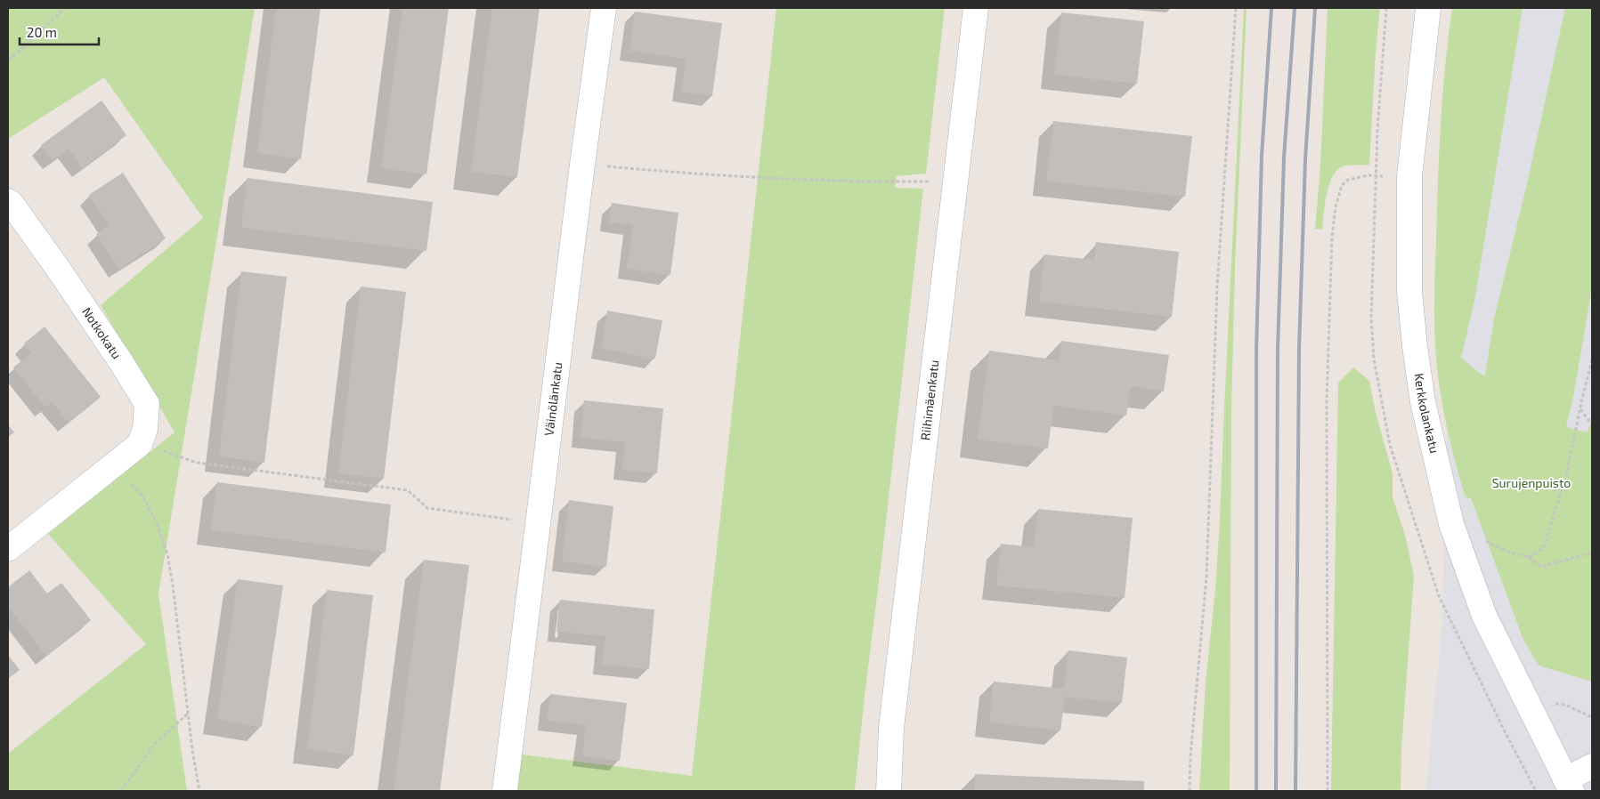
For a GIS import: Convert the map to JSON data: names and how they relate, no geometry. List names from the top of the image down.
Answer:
{
  "streets": {
    "street": [
      "Notkokatu",
      "Väinölänkatu",
      "Riihimäenkatu",
      "Kerkkolankatu"
    ]
  },
  "parks": ["Surujenpuisto"],
  "scale_bar": "20 m"
}
